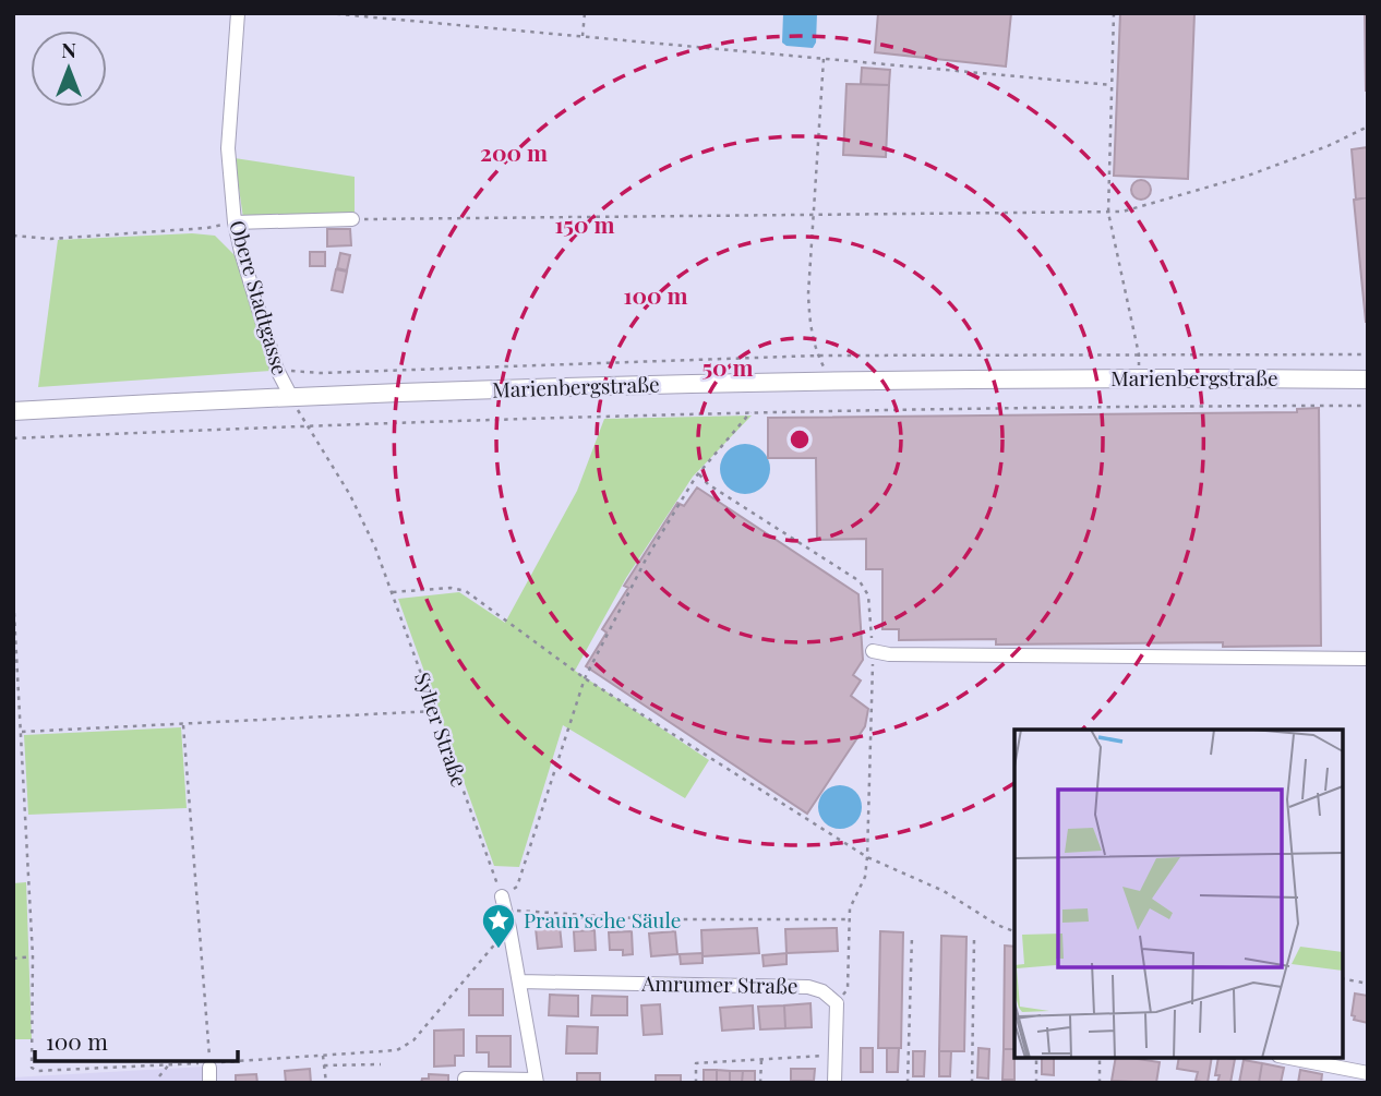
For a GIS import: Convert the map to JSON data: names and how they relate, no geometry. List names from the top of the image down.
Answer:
{
  "streets": {
    "main road": ["Marienbergstraße"],
    "street": ["Obere Stadtgasse", "Amrumer Straße"],
    "path": ["Sylter Straße"]
  },
  "crossings": [
    ["Obere Stadtgasse", "Marienbergstraße"],
    ["Obere Stadtgasse", "Sylter Straße"],
    ["Marienbergstraße", "Sylter Straße"]
  ],
  "places": {
    "place": ["Praun’sche Säule"]
  },
  "scale_bar": "100 m",
  "north": "top",
  "rings": [
    "200 m",
    "150 m",
    "100 m",
    "50 m"
  ]
}
